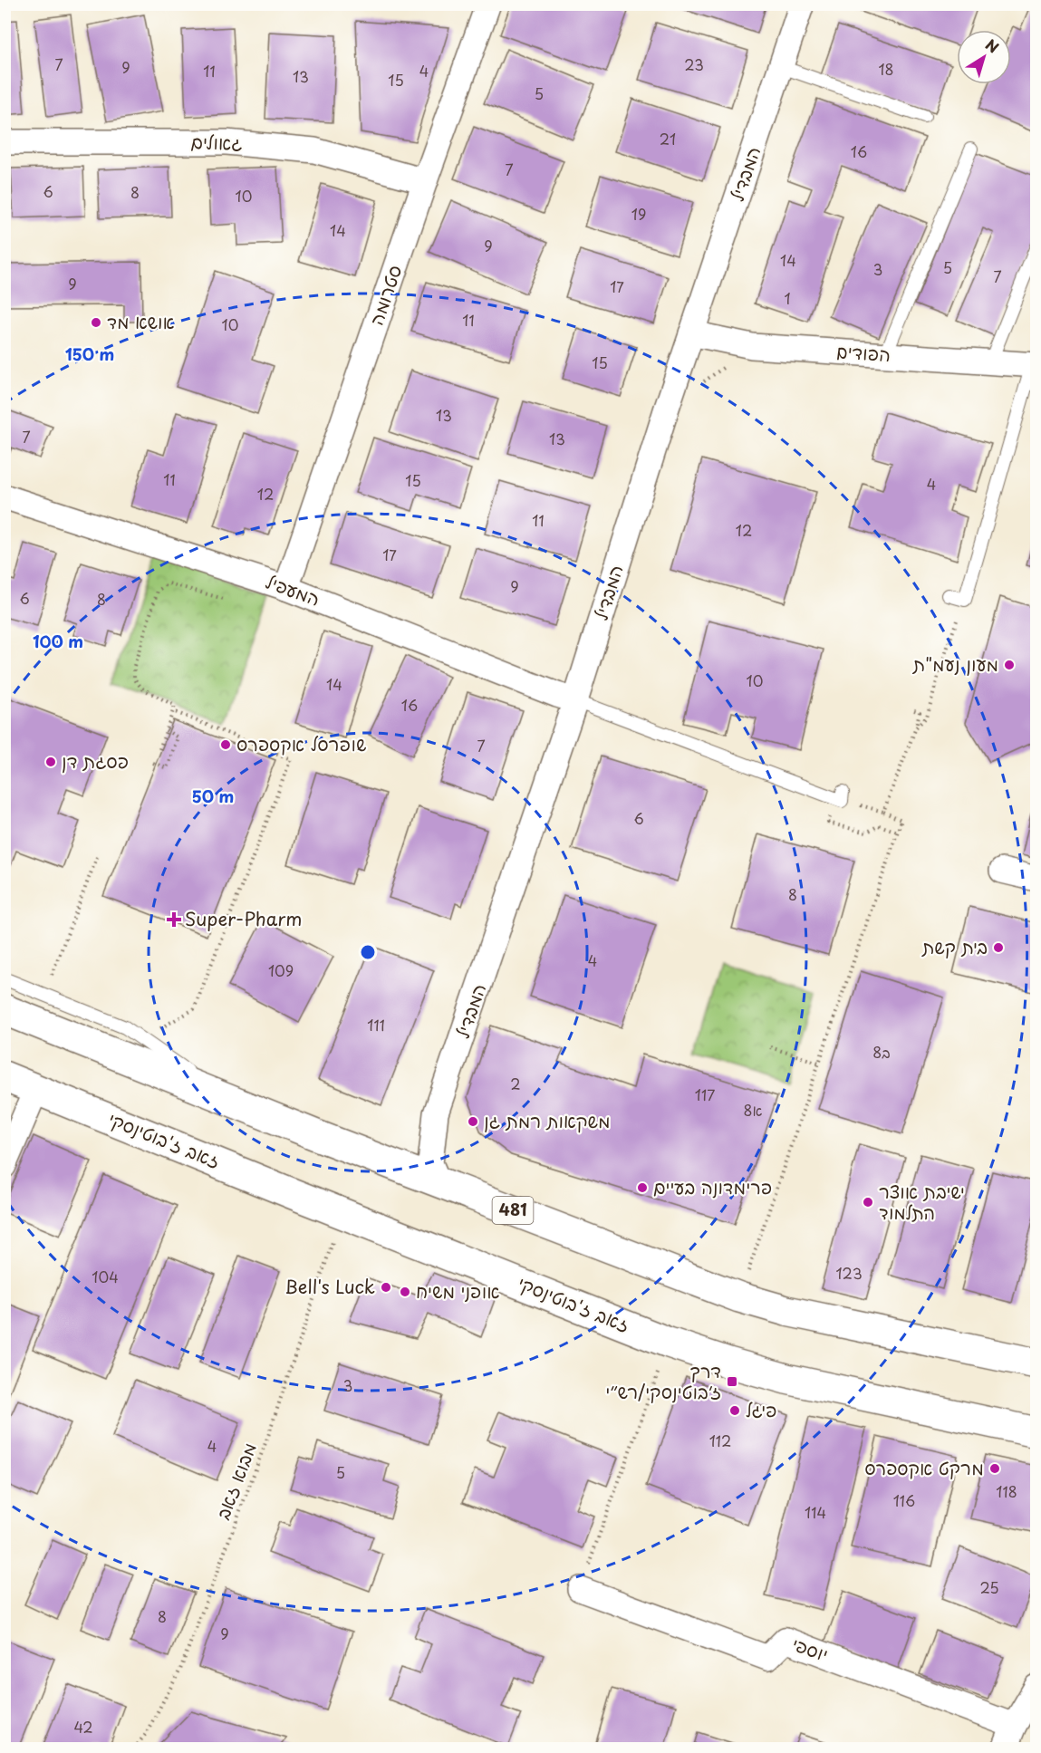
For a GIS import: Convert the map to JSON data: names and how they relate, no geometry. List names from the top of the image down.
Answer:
{
  "streets": {
    "main road": ["זאב ז'בוטינסקי", "481"],
    "street": [
      "גאולים",
      "המבדיל",
      "סטרומה",
      "הפודים",
      "המעפיל",
      "יוספי"
    ],
    "path": ["מבוא זאב"]
  },
  "crossings": [
    ["גאולים", "סטרומה"],
    ["המבדיל", "הפודים"],
    ["המבדיל", "המעפיל"],
    ["המבדיל", "481"],
    ["סטרומה", "המעפיל"],
    ["זאב ז'בוטינסקי", "מבוא זאב"]
  ],
  "places": {
    "other": [
      "אושא מד",
      "מעון נעמ\"ת",
      "שופרסל אקספרס",
      "פסגת דן",
      "בית קשת",
      "משקאות רמת גן",
      "פרימדונה בעיים",
      "ישיבת אוצר התלמוד",
      "Bell's Luck",
      "אופני משיח",
      "פיגל",
      "מרקט אקספרס"
    ],
    "health": ["Super-Pharm"],
    "transit": ["דרך ז׳בוטינסקי/רש״י"]
  },
  "house_numbers": [
    "7",
    "23",
    "9",
    "18",
    "11",
    "4",
    "13",
    "15",
    "5",
    "21",
    "16",
    "7",
    "6",
    "8",
    "10",
    "19",
    "14",
    "9",
    "14",
    "5",
    "3",
    "7",
    "9",
    "17",
    "1",
    "11",
    "10",
    "15",
    "13",
    "7",
    "13",
    "11",
    "15",
    "4",
    "12",
    "11",
    "12",
    "17",
    "9",
    "6",
    "8",
    "10",
    "14",
    "16",
    "7",
    "6",
    "8",
    "4",
    "109",
    "111",
    "8ב",
    "2",
    "117",
    "8א",
    "123",
    "104",
    "3",
    "112",
    "4",
    "5",
    "118",
    "116",
    "114",
    "25",
    "8",
    "9",
    "42"
  ],
  "north": "top right",
  "rings": ["150 m", "100 m", "50 m"]
}
